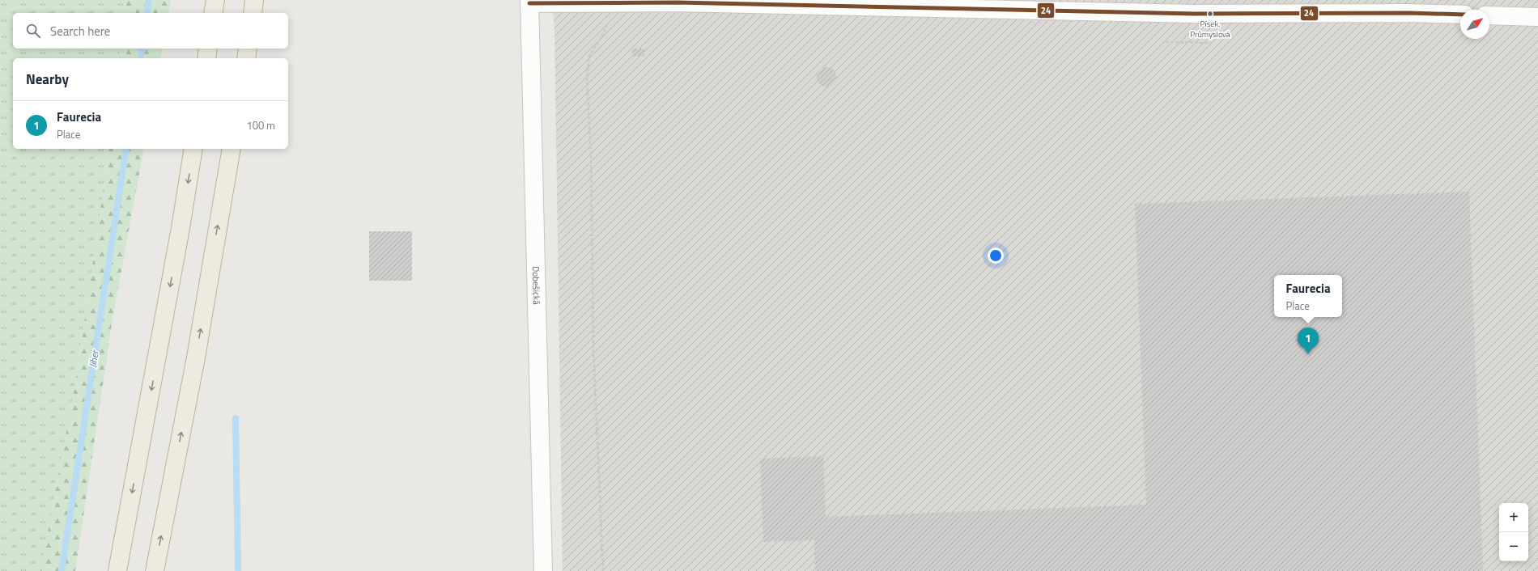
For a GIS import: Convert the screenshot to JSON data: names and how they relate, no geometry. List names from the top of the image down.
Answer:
{
  "streets": {
    "street": ["Dobešická"]
  },
  "water": ["Jiher"],
  "places": ["Písek, Průmyslová"],
  "lines": ["transit line 24"],
  "north": "top right",
  "page": {
    "search": "Search here",
    "heading": "Nearby",
    "list": [
      {
        "mark": "1",
        "name": "Faurecia",
        "note": "Place",
        "value": "100 m"
      }
    ],
    "popup": ["Faurecia", "Place"],
    "pins": "1",
    "map_buttons": ["+", "−"]
  }
}
